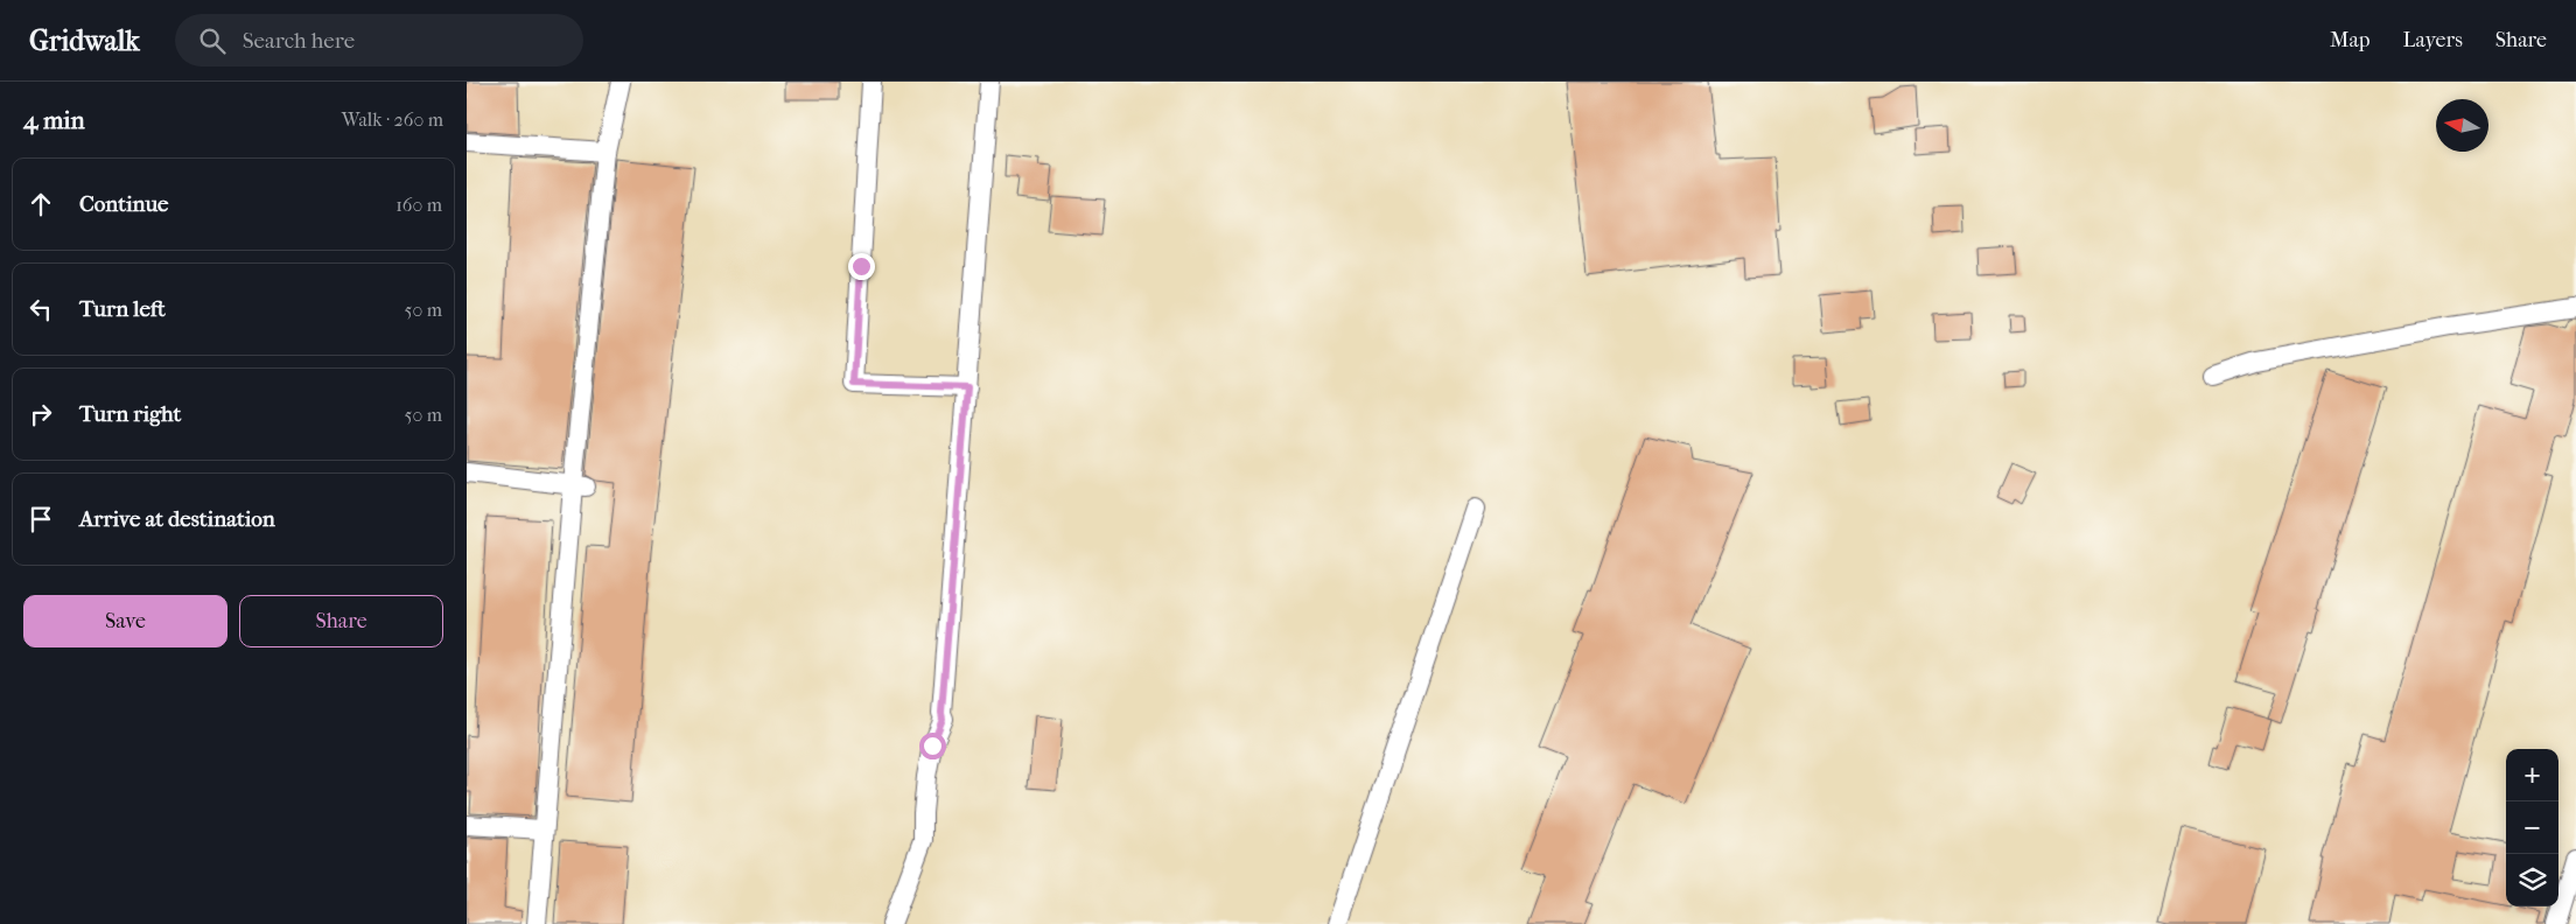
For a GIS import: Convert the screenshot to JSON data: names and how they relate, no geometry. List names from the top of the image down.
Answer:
{
  "north": "left",
  "page": {
    "header": "Gridwalk",
    "search": "Search here",
    "nav": ["Map", "Layers", "Share"],
    "heading": ["4 min", "Walk · 260 m"],
    "list": [
      ["Continue", "160 m"],
      ["Turn left", "50 m"],
      ["Turn right", "50 m"],
      "Arrive at destination"
    ],
    "buttons": ["Save", "Share"],
    "map_buttons": ["+", "−"]
  }
}
